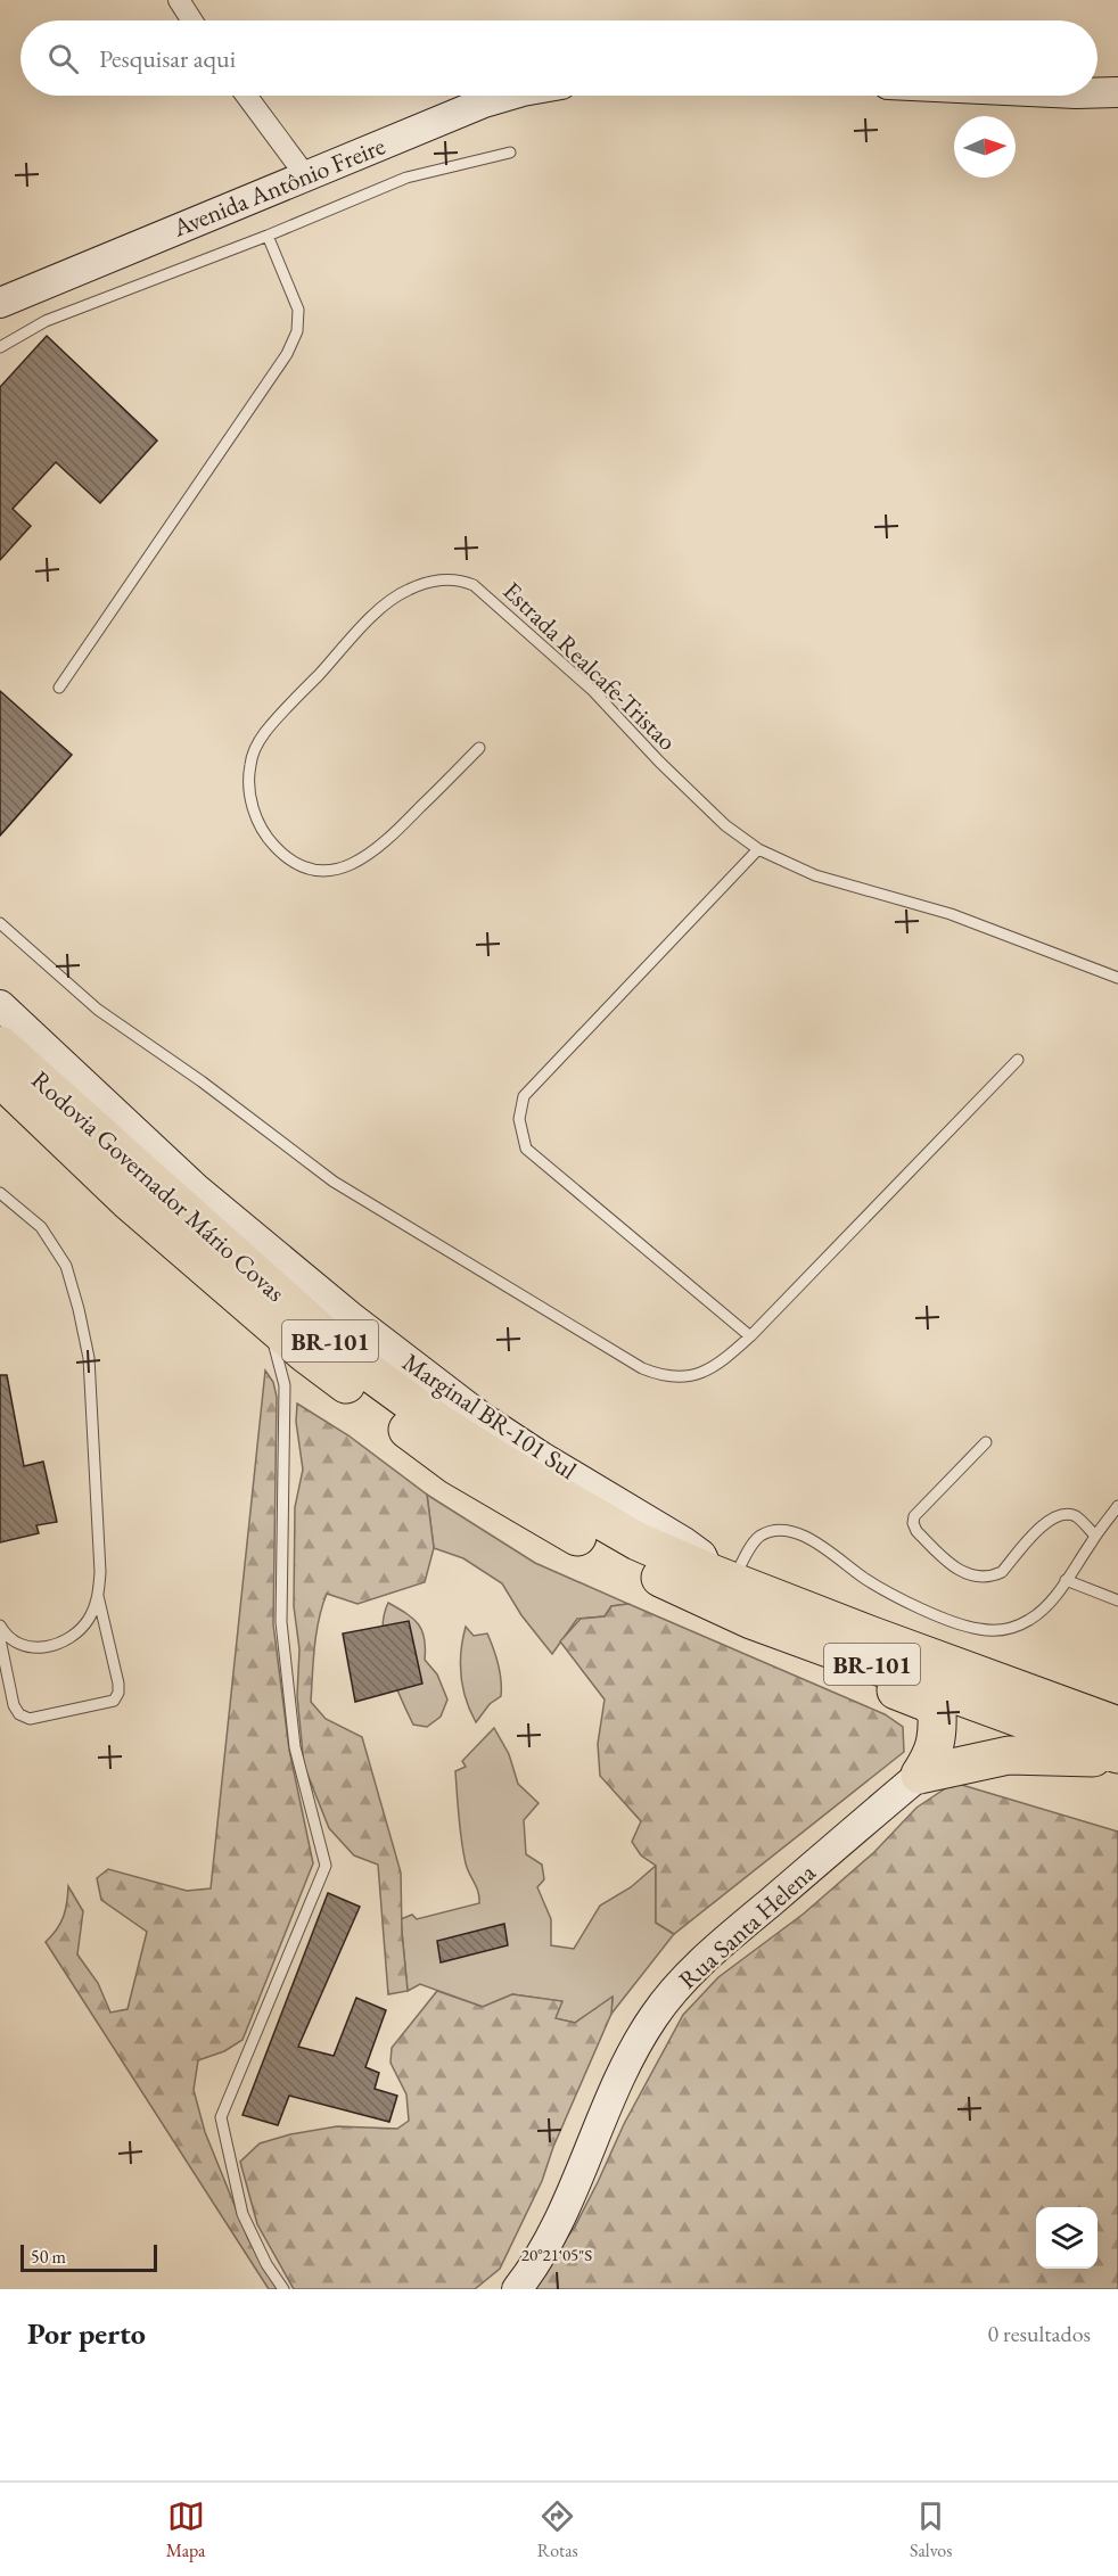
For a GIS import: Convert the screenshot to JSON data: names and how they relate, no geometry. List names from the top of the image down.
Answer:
{
  "streets": {
    "highway": ["Rodovia Governador Mário Covas", "BR-101"],
    "street": ["Avenida Antônio Freire", "Marginal BR-101 Sul", "Rua Santa Helena"],
    "lane": ["Estrada Realcafe-Tristao"]
  },
  "crossings": [
    ["Rodovia Governador Mário Covas", "Marginal BR-101 Sul"]
  ],
  "scale_bar": "50 m",
  "north": "right",
  "page": {
    "search": "Pesquisar aqui",
    "scale": "50 m",
    "heading": ["Por perto", "0 resultados"],
    "nav": ["Mapa", "Rotas", "Salvos"]
  },
  "coordinates": ["20°21'05\"S"]
}
